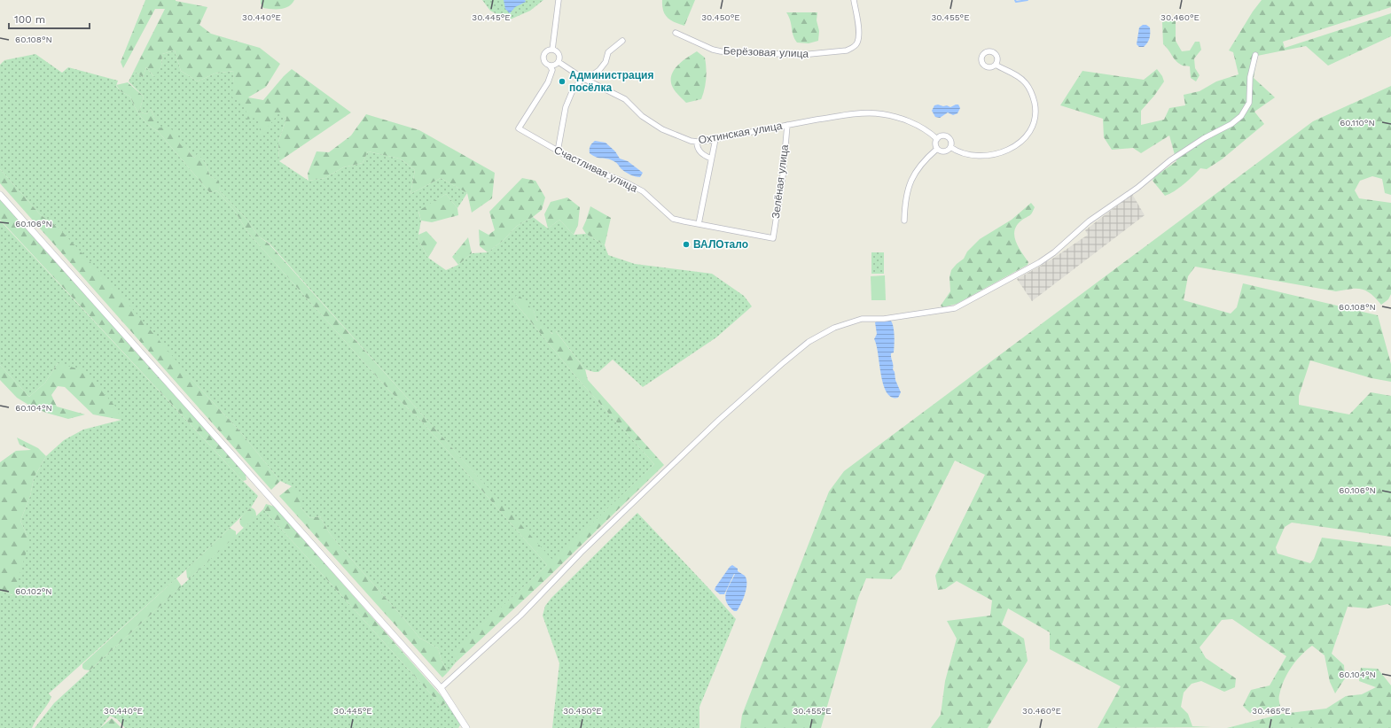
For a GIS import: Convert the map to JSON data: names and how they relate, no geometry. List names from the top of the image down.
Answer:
{
  "streets": {
    "street": [
      "Берёзовая улица",
      "Охтинская улица",
      "Счастливая улица",
      "Зелёная улица"
    ]
  },
  "crossings": [
    ["Охтинская улица", "Счастливая улица"],
    ["Охтинская улица", "Зелёная улица"],
    ["Счастливая улица", "Зелёная улица"]
  ],
  "places": ["Администрация посёлка", "ВАЛОтало"],
  "scale_bar": "100 m",
  "coordinates": [
    "30.440°E",
    "30.445°E",
    "30.450°E",
    "30.455°E",
    "30.460°E",
    "60.108°N",
    "60.110°N",
    "60.106°N",
    "60.104°N",
    "60.102°N",
    "30.465°E"
  ]
}
